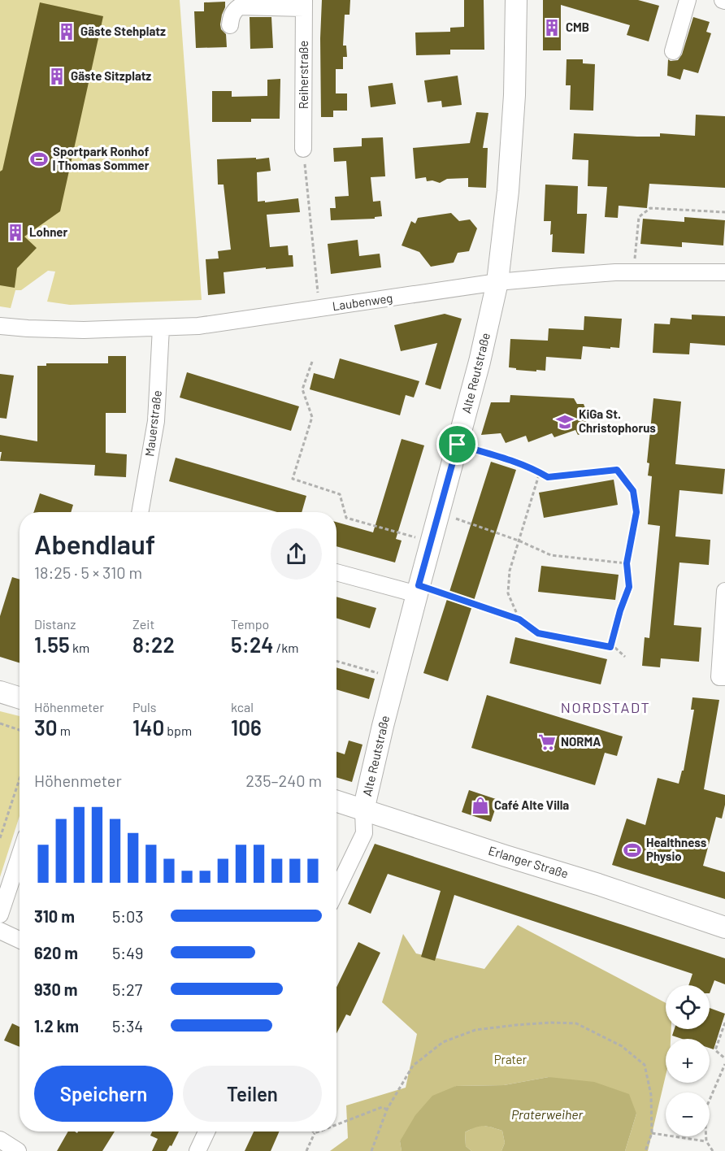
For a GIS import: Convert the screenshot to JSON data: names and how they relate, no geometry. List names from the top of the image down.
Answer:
{
  "streets": {
    "main road": ["Alte Reutstraße", "Erlanger Straße"],
    "street": ["Reiherstraße", "Laubenweg", "Mauerstraße"]
  },
  "crossings": [
    ["Laubenweg", "Alte Reutstraße"],
    ["Laubenweg", "Mauerstraße"],
    ["Alte Reutstraße", "Erlanger Straße"]
  ],
  "districts": ["NORDSTADT"],
  "water": ["Praterweiher"],
  "parks": ["Prater"],
  "places": {
    "building": [
      "CMB",
      "Gäste Stehplatz",
      "Gäste Sitzplatz",
      "Lohner"
    ],
    "sports": ["Sportpark Ronhof | Thomas Sommer", "Healthness Physio"],
    "school or university": ["KiGa St. Christophorus"],
    "supermarket": ["NORMA"],
    "shop": ["Café Alte Villa"]
  },
  "page": {
    "heading": ["Abendlauf", "18:25 · 5 × 310 m"],
    "stats": [
      ["Distanz", "1.55 km"],
      ["Zeit", "8:22"],
      ["Tempo", "5:24 /km"],
      ["Höhenmeter", "30 m"],
      ["Puls", "140 bpm"],
      ["kcal", "106"]
    ],
    "chart": ["Höhenmeter", "235–240 m"],
    "list": [
      {
        "name": "310 m",
        "note": "5:03"
      },
      {
        "name": "620 m",
        "note": "5:49"
      },
      {
        "name": "930 m",
        "note": "5:27"
      },
      {
        "name": "1.2 km",
        "note": "5:34"
      }
    ],
    "map_buttons": ["+", "−"],
    "buttons": ["Speichern", "Teilen"]
  }
}
